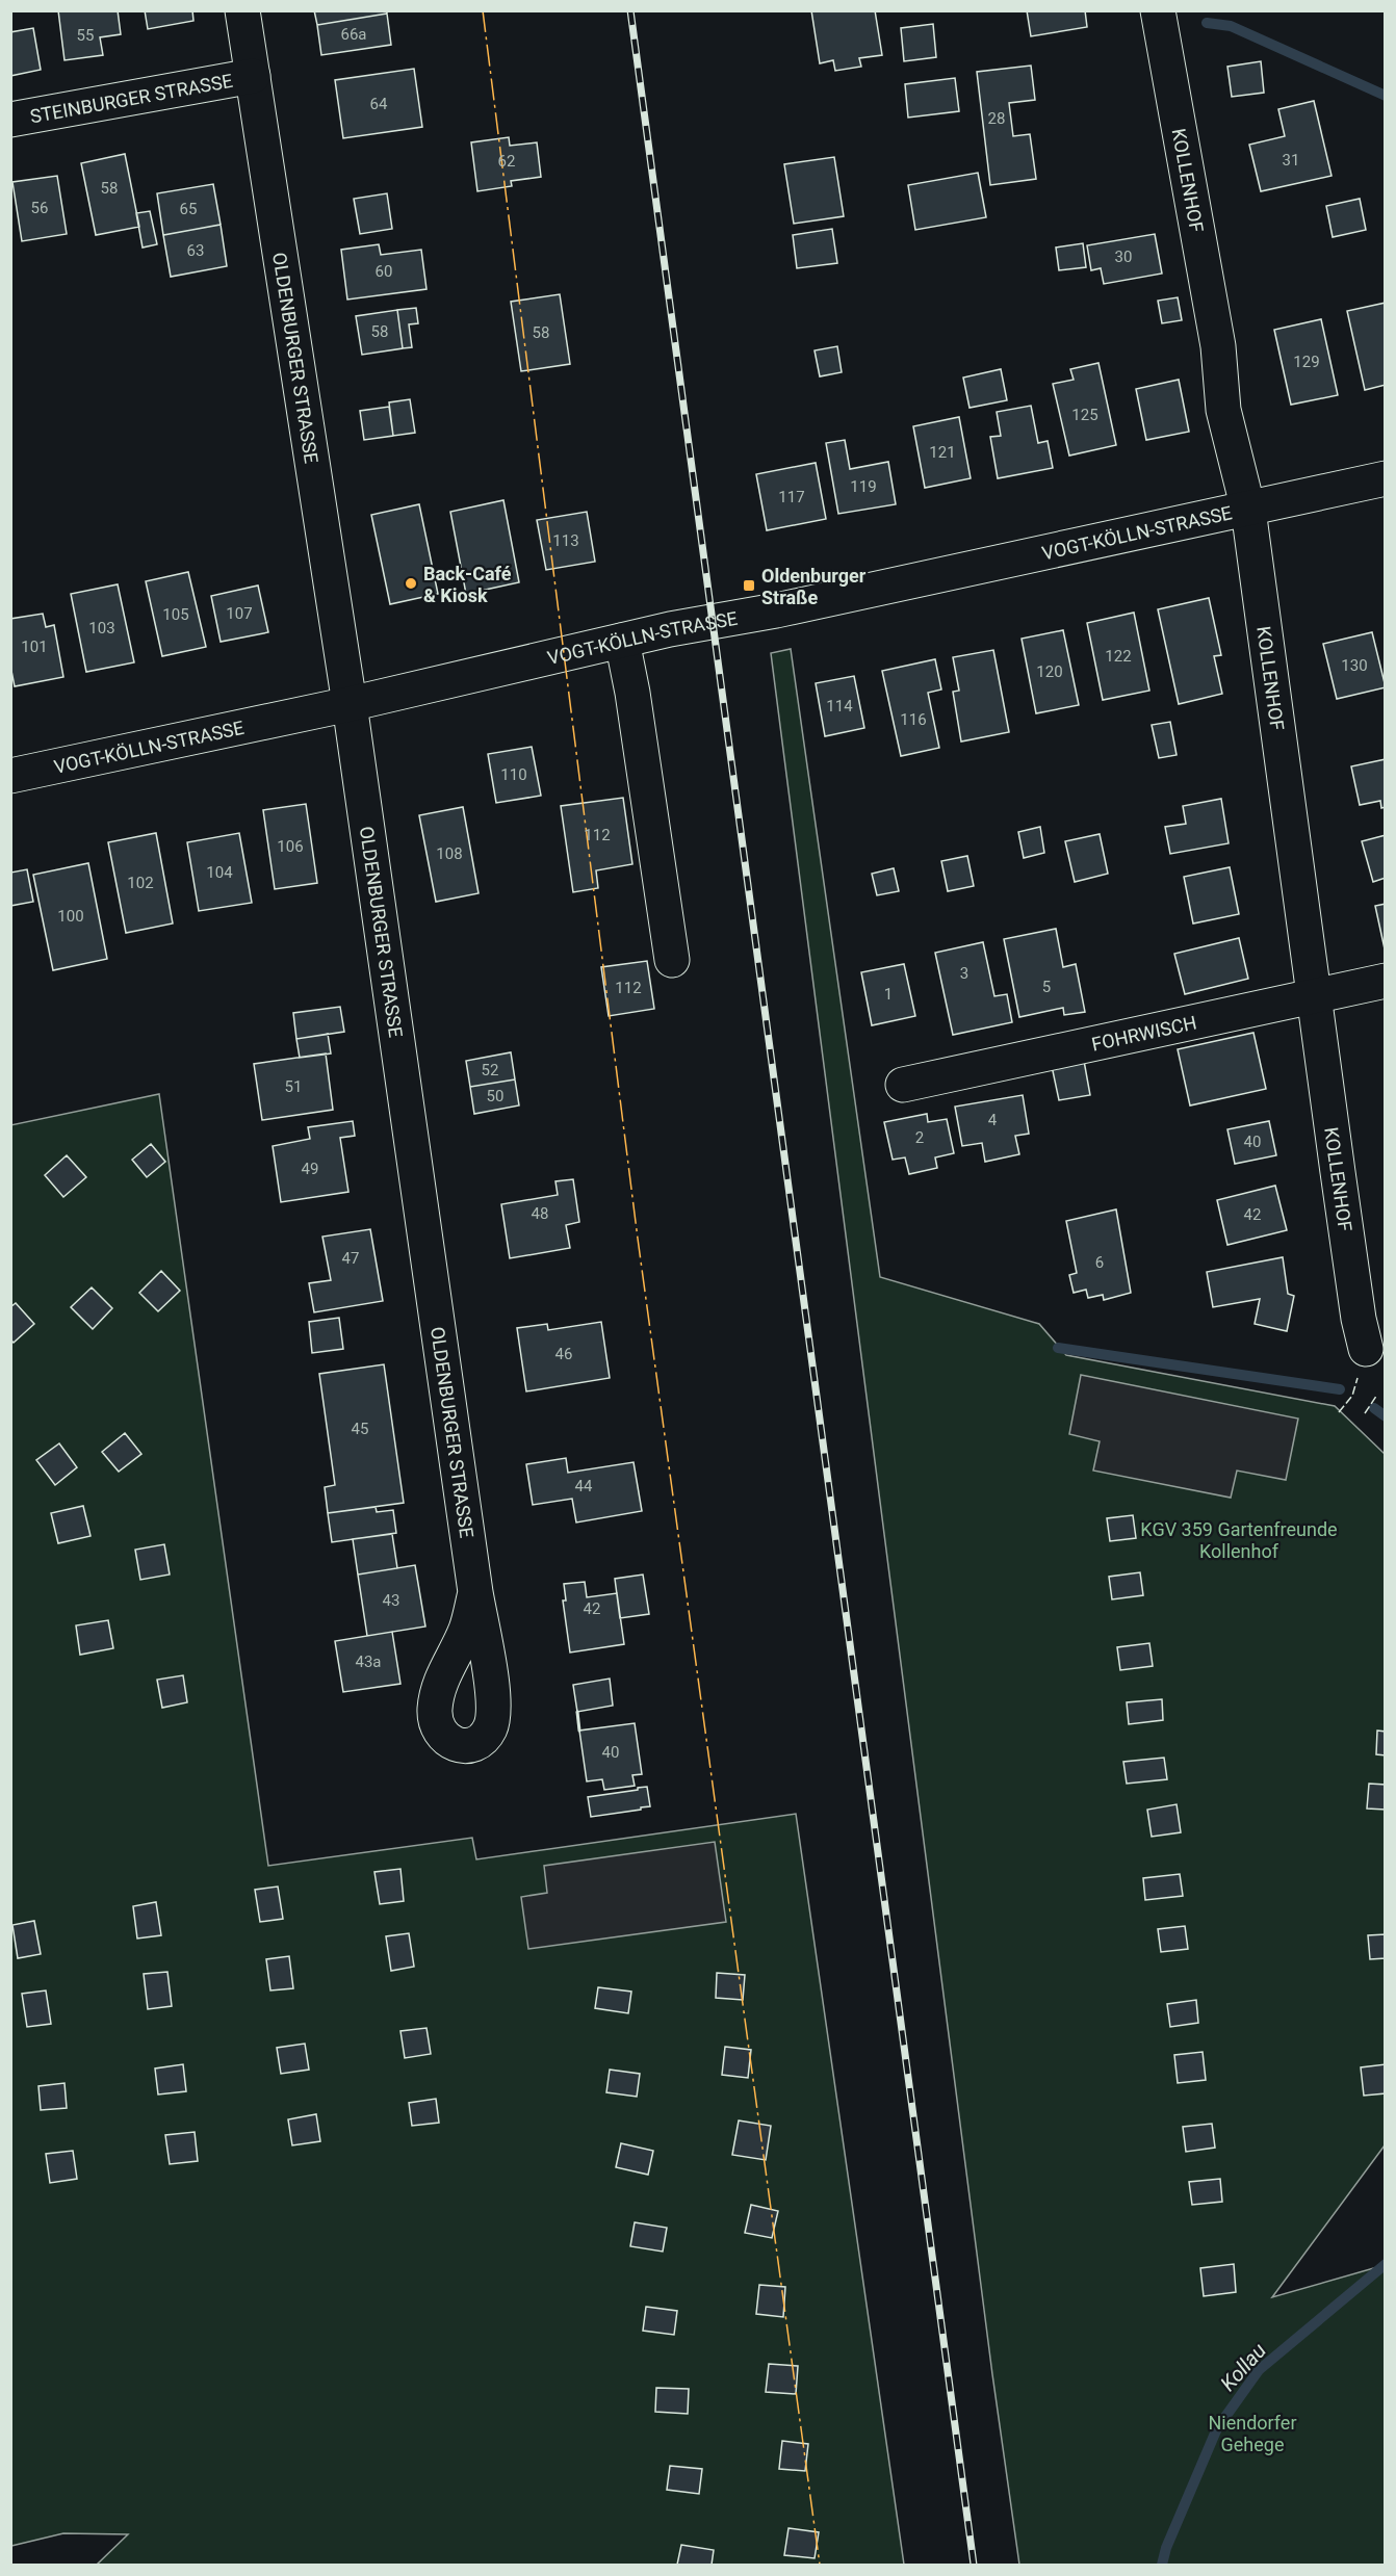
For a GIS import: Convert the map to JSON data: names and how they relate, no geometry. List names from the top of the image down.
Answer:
{
  "streets": {
    "street": [
      "STEINBURGER STRASSE",
      "KOLLENHOF",
      "OLDENBURGER STRASSE",
      "VOGT-KÖLLN-STRASSE",
      "FOHRWISCH"
    ]
  },
  "crossings": [
    ["STEINBURGER STRASSE", "OLDENBURGER STRASSE"],
    ["KOLLENHOF", "VOGT-KÖLLN-STRASSE"],
    ["KOLLENHOF", "FOHRWISCH"],
    ["OLDENBURGER STRASSE", "VOGT-KÖLLN-STRASSE"]
  ],
  "water": ["Kollau"],
  "parks": ["KGV 359 Gartenfreunde Kollenhof", "Niendorfer Gehege"],
  "places": {
    "other": ["Back-Café & Kiosk"],
    "transit": ["Oldenburger Straße"]
  },
  "house_numbers": [
    "66a",
    "55",
    "64",
    "28",
    "31",
    "62",
    "58",
    "56",
    "65",
    "63",
    "30",
    "60",
    "58",
    "58",
    "129",
    "125",
    "121",
    "119",
    "117",
    "113",
    "107",
    "105",
    "103",
    "101",
    "122",
    "130",
    "120",
    "114",
    "116",
    "110",
    "112",
    "106",
    "108",
    "104",
    "102",
    "100",
    "3",
    "5",
    "112",
    "1",
    "52",
    "51",
    "50",
    "4",
    "2",
    "40",
    "49",
    "48",
    "42",
    "47",
    "6",
    "46",
    "45",
    "44",
    "43",
    "42",
    "43a",
    "40"
  ]
}
